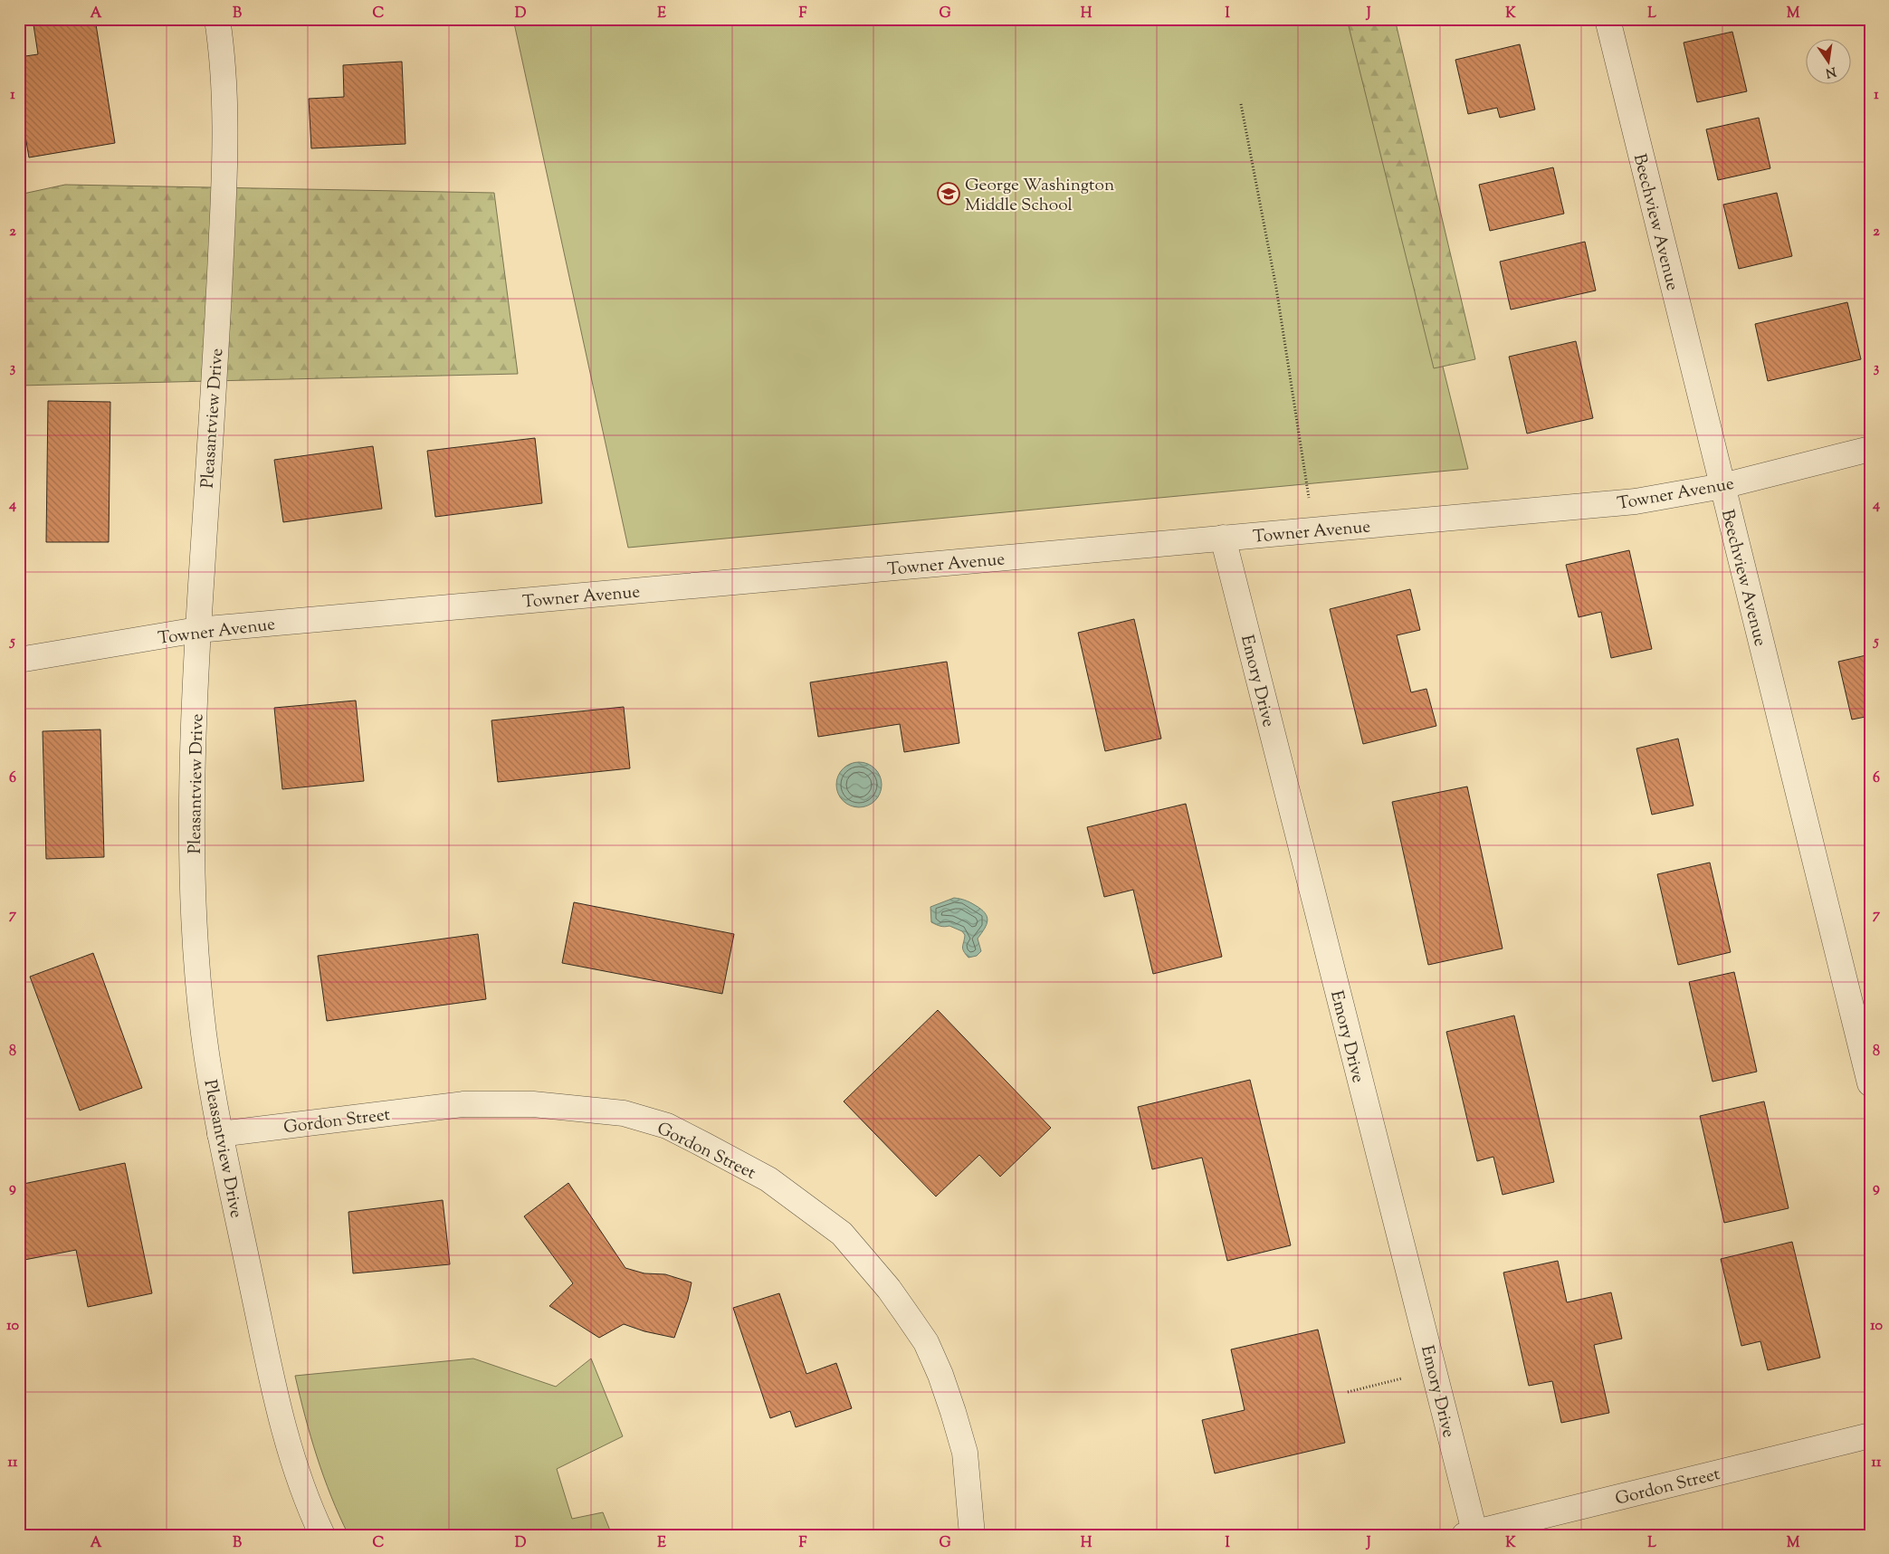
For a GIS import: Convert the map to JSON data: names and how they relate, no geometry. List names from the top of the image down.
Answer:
{
  "streets": {
    "street": [
      "Beechview Avenue",
      "Pleasantview Drive",
      "Towner Avenue",
      "Emory Drive",
      "Gordon Street"
    ]
  },
  "crossings": [
    ["Beechview Avenue", "Towner Avenue"],
    ["Pleasantview Drive", "Towner Avenue"],
    ["Pleasantview Drive", "Gordon Street"],
    ["Towner Avenue", "Emory Drive"],
    ["Emory Drive", "Gordon Street"]
  ],
  "places": {
    "school or university": ["George Washington Middle School"]
  },
  "north": "bottom",
  "grid": {
    "columns": [
      "A",
      "B",
      "C",
      "D",
      "E",
      "F",
      "G",
      "H",
      "I",
      "J",
      "K",
      "L",
      "M"
    ],
    "rows": [
      "1",
      "2",
      "3",
      "4",
      "5",
      "6",
      "7",
      "8",
      "9",
      "10",
      "11"
    ]
  }
}
